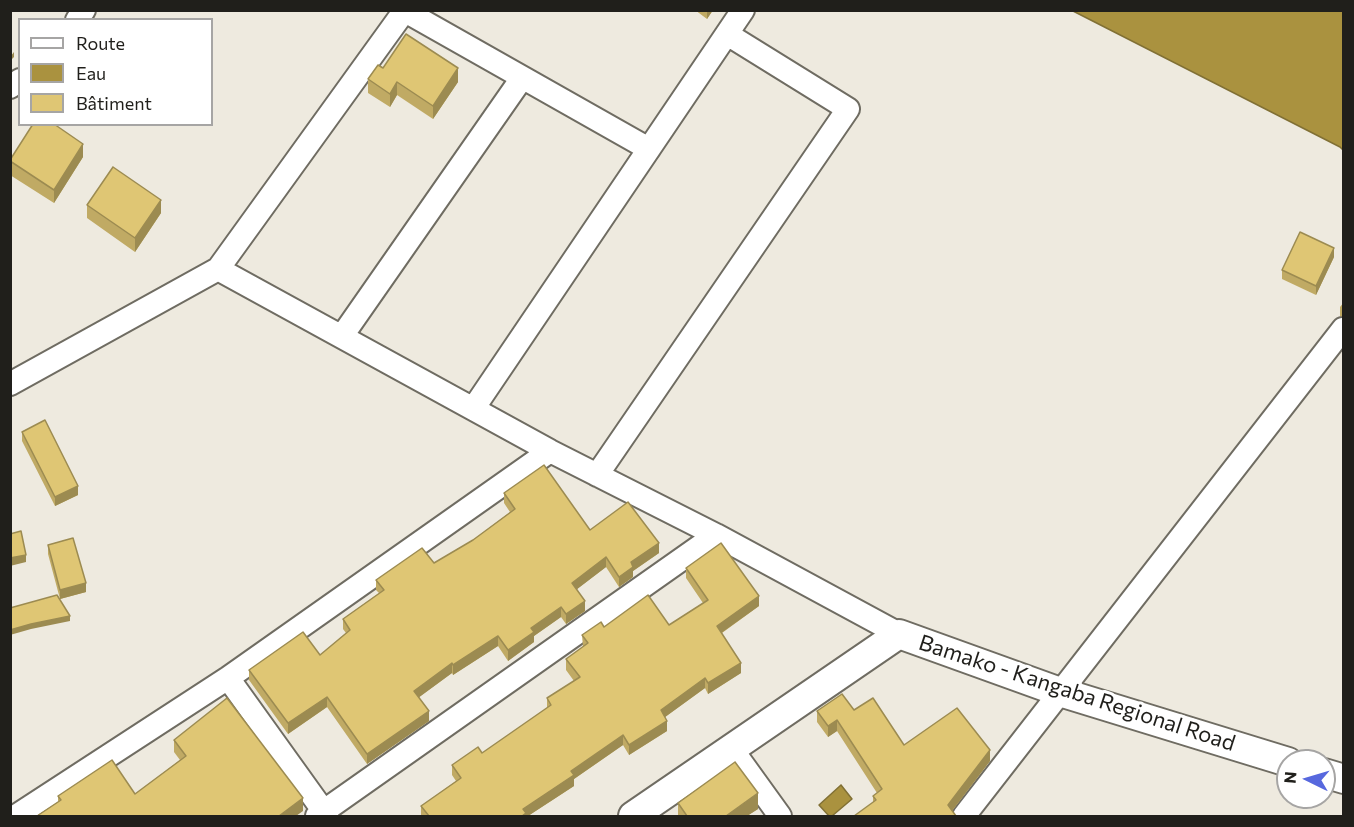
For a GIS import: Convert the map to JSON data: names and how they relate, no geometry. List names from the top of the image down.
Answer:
{
  "streets": {
    "street": ["Bamako - Kangaba Regional Road"]
  },
  "legend": ["Route", "Eau", "Bâtiment"],
  "north": "left"
}
